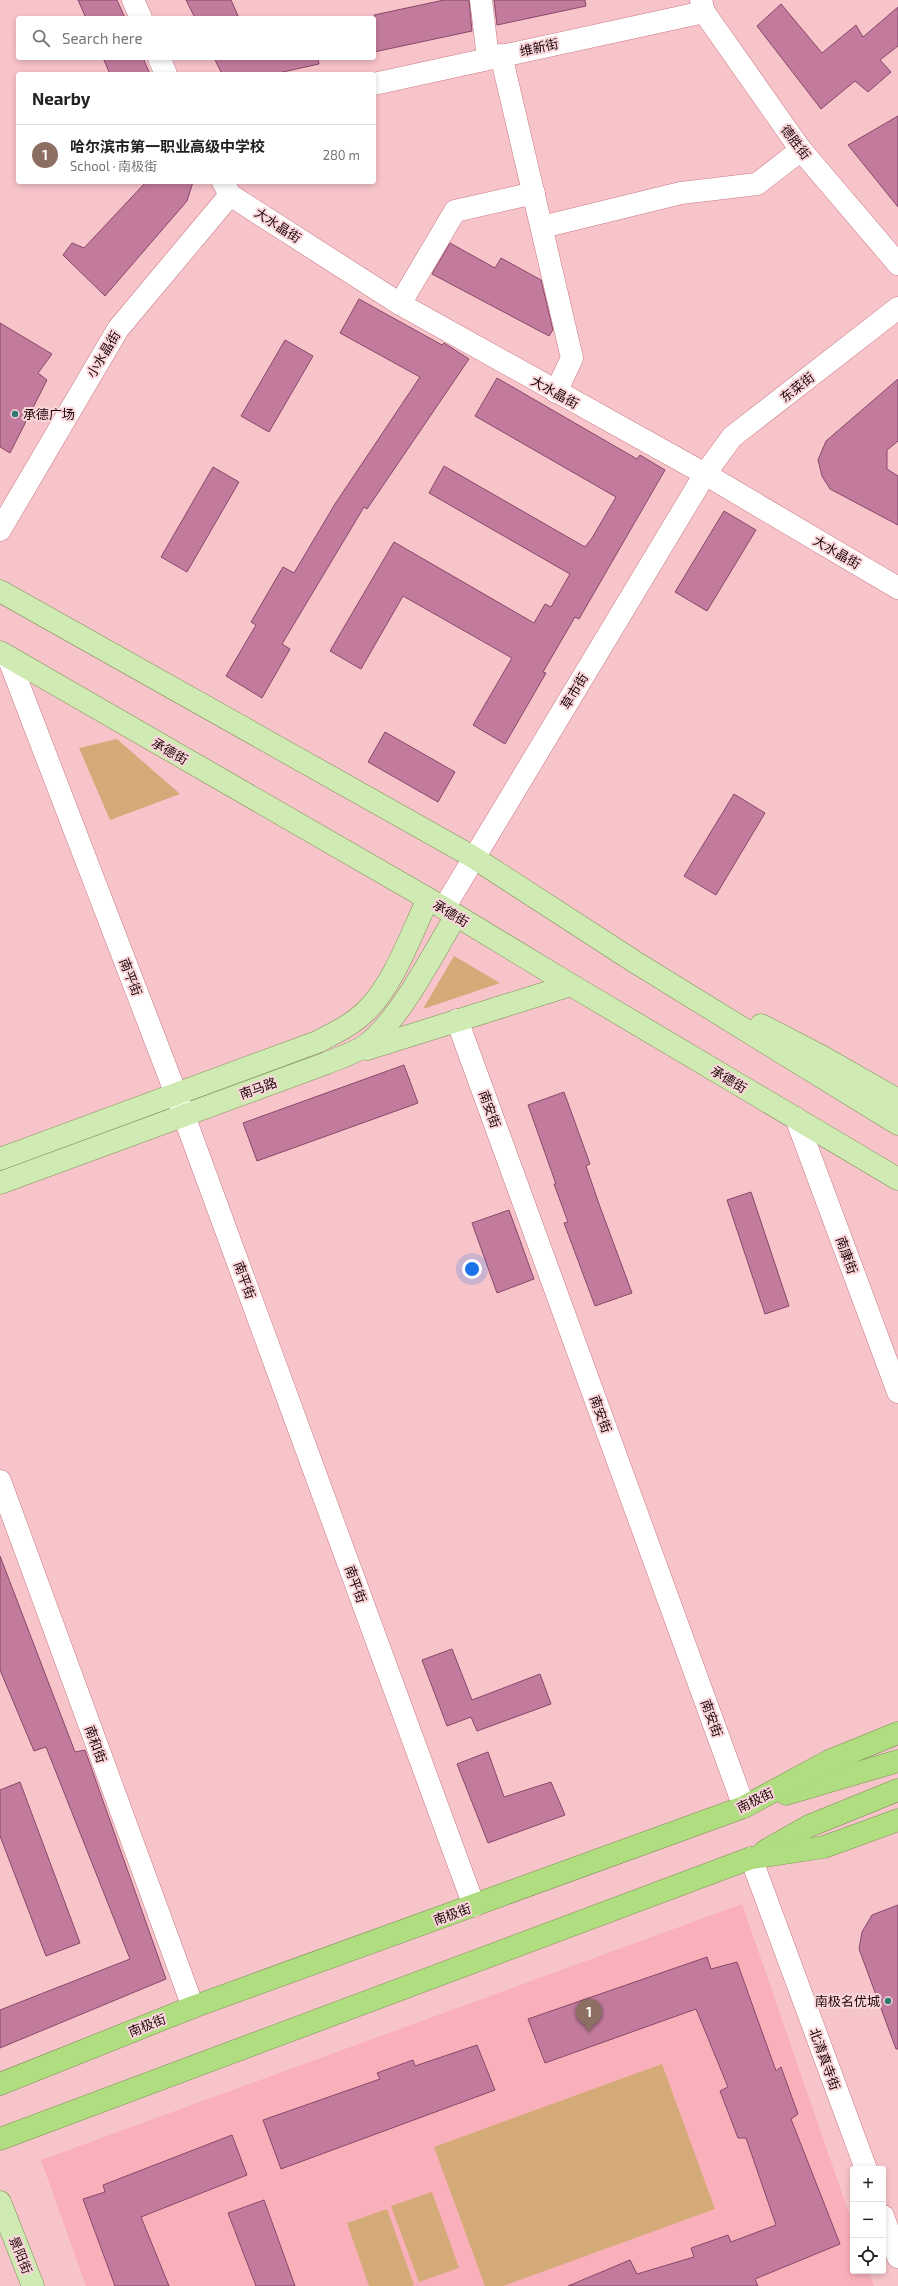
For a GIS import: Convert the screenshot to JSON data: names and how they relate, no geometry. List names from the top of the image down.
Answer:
{
  "streets": {
    "highway": ["南极街"],
    "main road": ["承德街", "南马路", "景阳街"],
    "street": [
      "维新街",
      "德胜街",
      "大水晶街",
      "小水晶街",
      "东菜街",
      "草市街",
      "南平街",
      "南安街",
      "南康街",
      "南和街",
      "北清真寺街"
    ]
  },
  "crossings": [
    ["维新街", "德胜街"],
    ["大水晶街", "小水晶街"],
    ["大水晶街", "东菜街"],
    ["大水晶街", "草市街"],
    ["东菜街", "草市街"],
    ["草市街", "承德街"],
    ["草市街", "南马路"],
    ["承德街", "南平街"],
    ["承德街", "南马路"],
    ["承德街", "南康街"],
    ["南平街", "南马路"],
    ["南平街", "南极街"],
    ["南安街", "南极街"],
    ["南和街", "南极街"]
  ],
  "places": ["承德广场", "南极名优城"],
  "page": {
    "search": "Search here",
    "heading": "Nearby",
    "list": [
      {
        "mark": "1",
        "name": "哈尔滨市第一职业高级中学校",
        "note": "School · 南极街",
        "value": "280 m"
      }
    ],
    "pins": "1",
    "map_buttons": ["+", "−"]
  }
}
